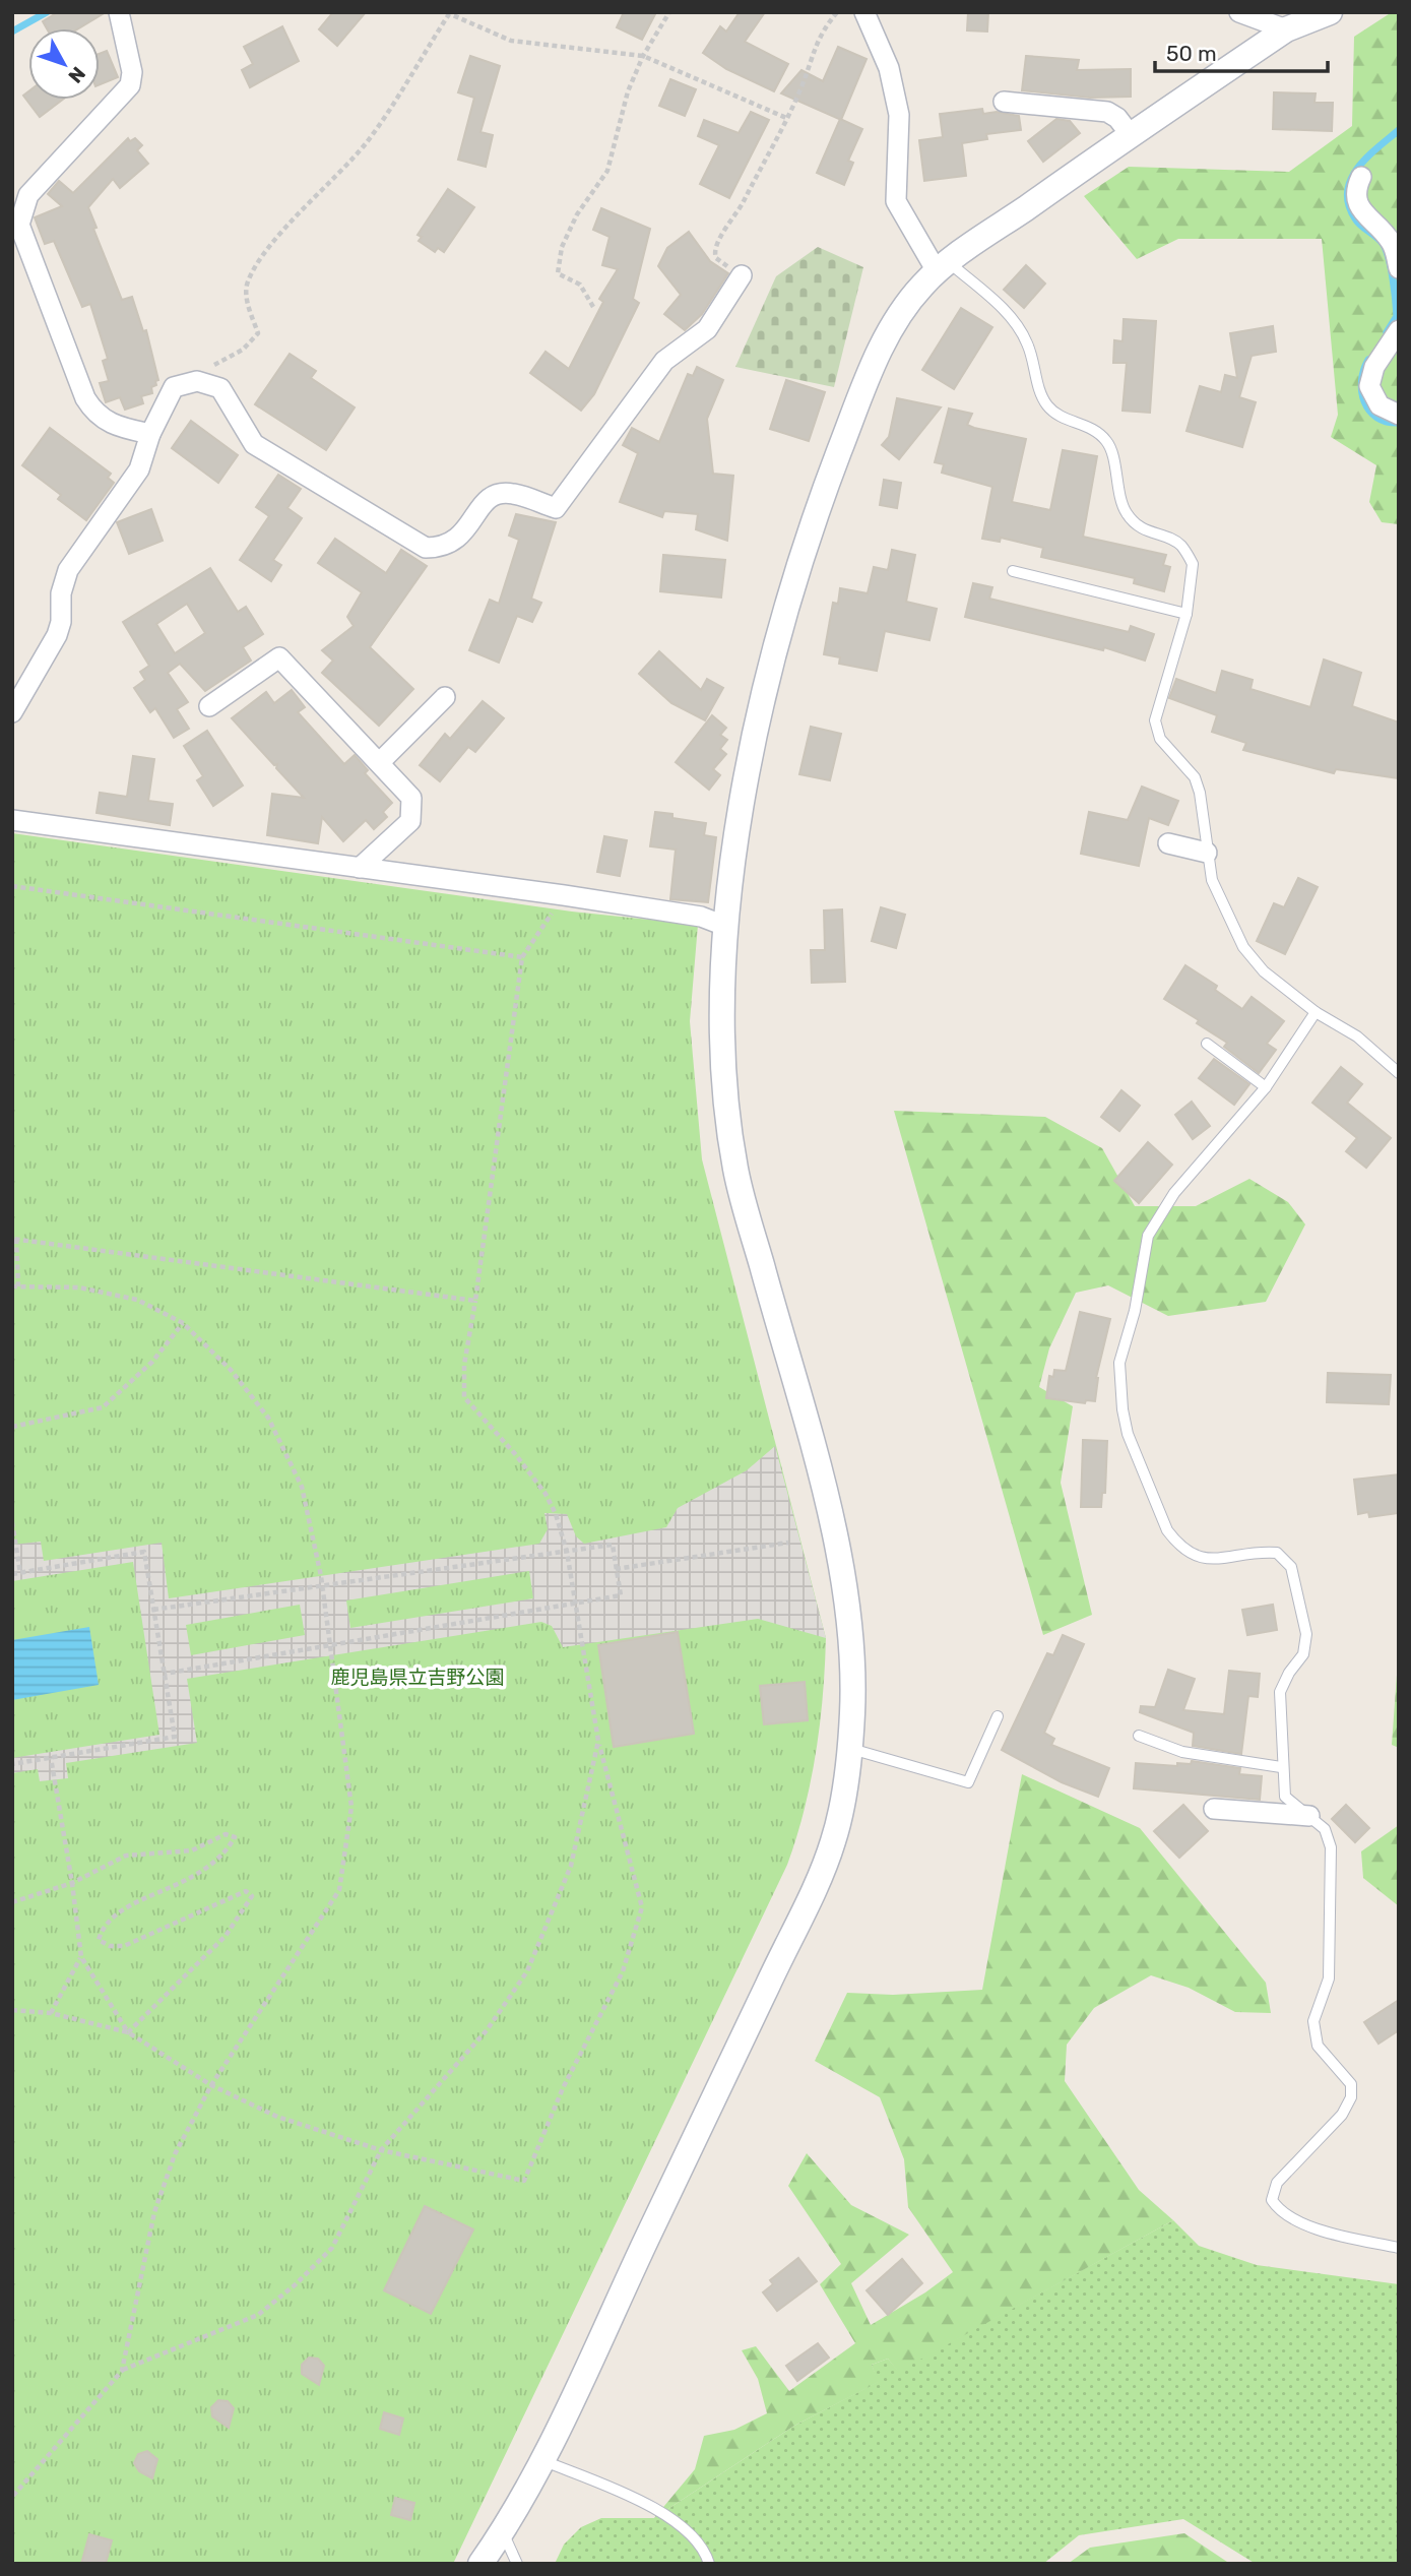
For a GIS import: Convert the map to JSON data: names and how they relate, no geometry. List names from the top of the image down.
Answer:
{
  "parks": ["鹿児島県立吉野公園"],
  "scale_bar": "50 m",
  "north": "bottom right"
}
